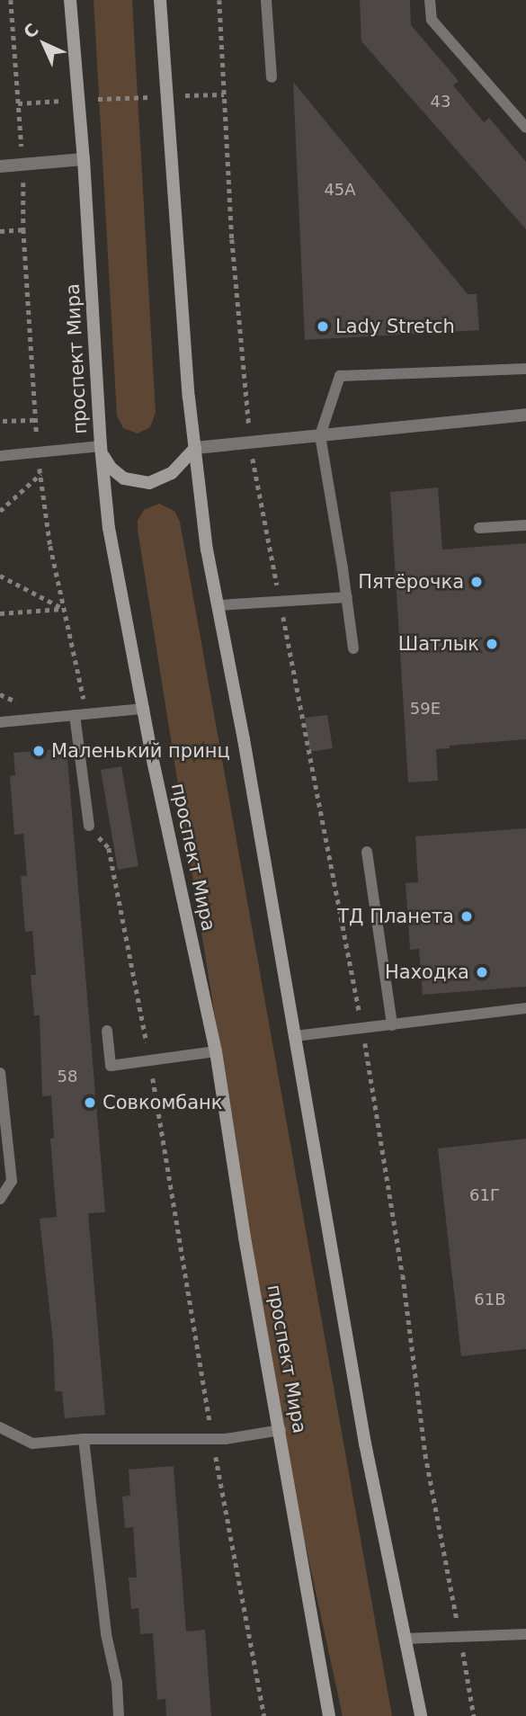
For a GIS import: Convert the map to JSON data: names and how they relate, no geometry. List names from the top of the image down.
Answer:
{
  "streets": {
    "main road": ["проспект Мира"]
  },
  "places": [
    "Lady Stretch",
    "Пятёрочка",
    "Шатлык",
    "Маленький принц",
    "ТД Планета",
    "Находка",
    "Совкомбанк"
  ],
  "house_numbers": [
    "43",
    "45А",
    "59Е",
    "58",
    "61Г",
    "61В"
  ],
  "north": "top left"
}
